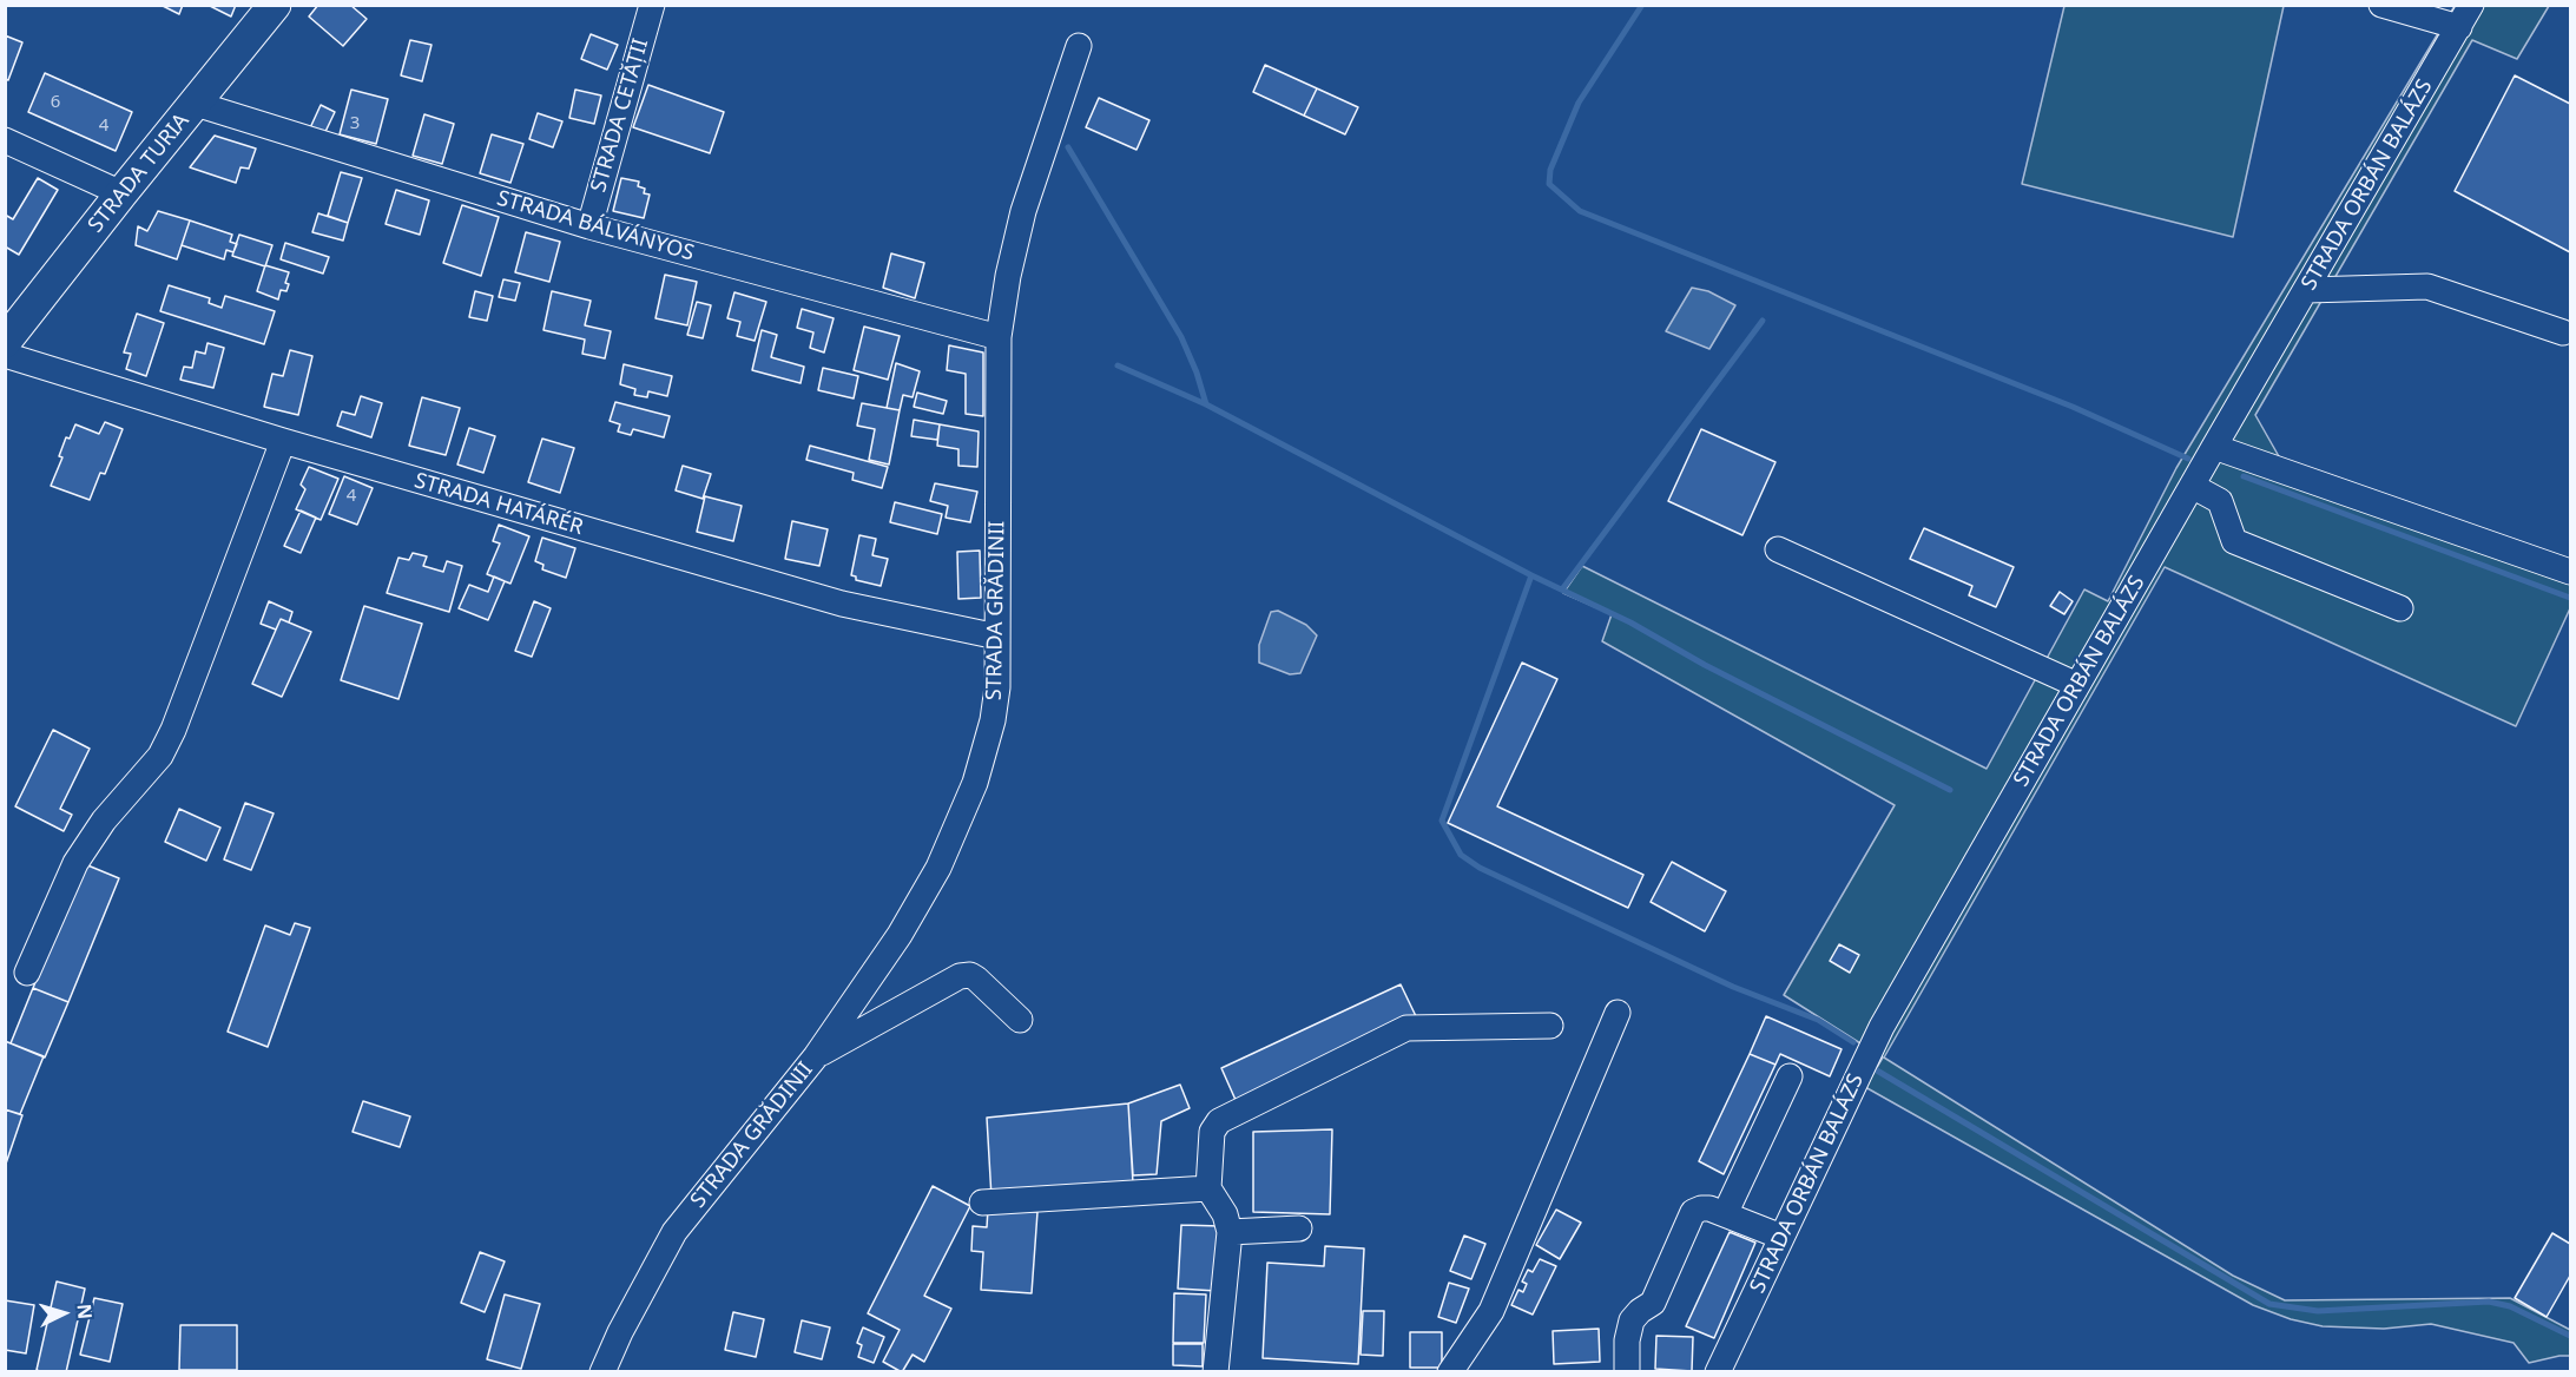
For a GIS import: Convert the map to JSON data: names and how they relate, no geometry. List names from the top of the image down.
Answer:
{
  "streets": {
    "main road": ["STRADA TURIA"],
    "street": [
      "STRADA CETĂȚII",
      "STRADA ORBÁN BALÁZS",
      "STRADA BÁLVÁNYOS",
      "STRADA HATÁRÉR",
      "STRADA GRĂDINII"
    ]
  },
  "crossings": [
    ["STRADA CETĂȚII", "STRADA BÁLVÁNYOS"],
    ["STRADA TURIA", "STRADA BÁLVÁNYOS"],
    ["STRADA BÁLVÁNYOS", "STRADA GRĂDINII"],
    ["STRADA HATÁRÉR", "STRADA GRĂDINII"]
  ],
  "house_numbers": [
    "6",
    "3",
    "4",
    "4"
  ],
  "north": "right"
}
